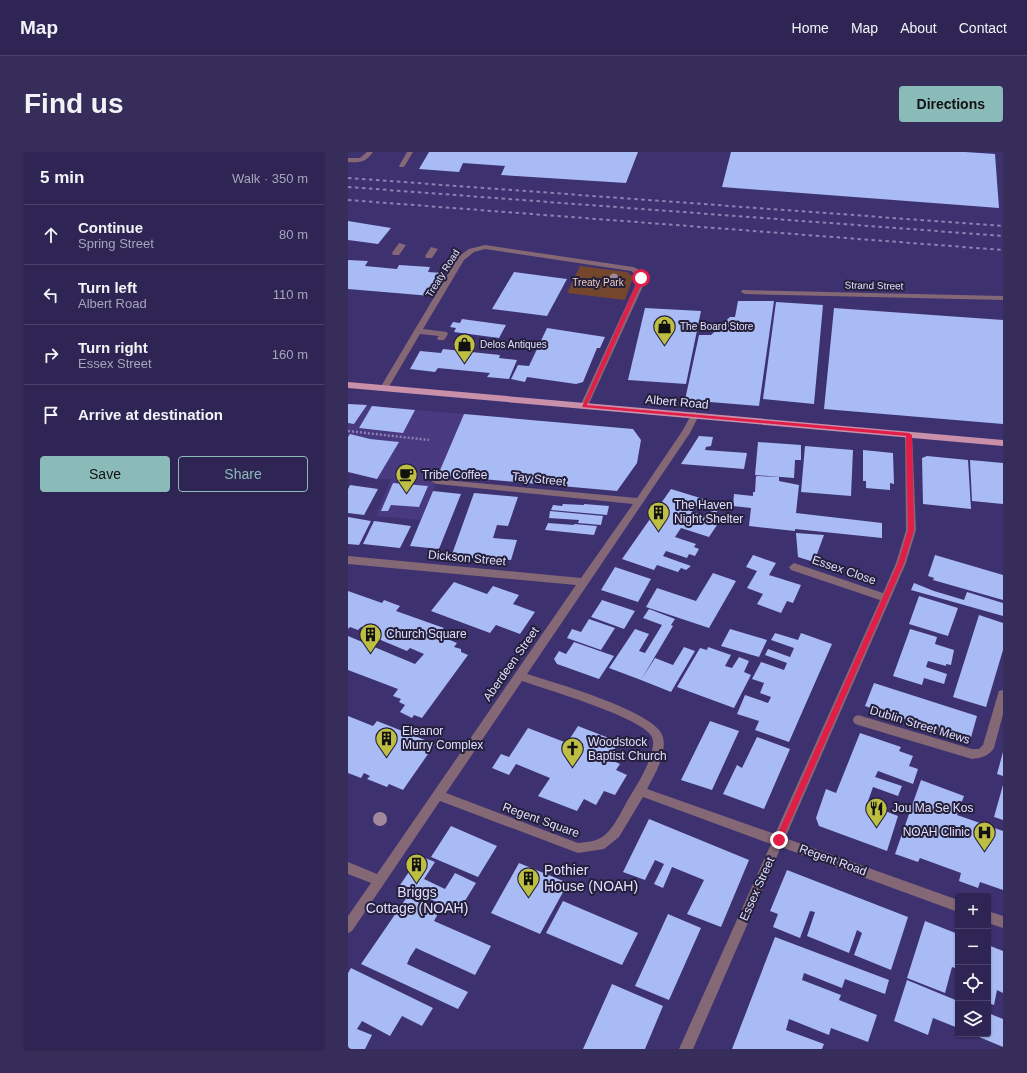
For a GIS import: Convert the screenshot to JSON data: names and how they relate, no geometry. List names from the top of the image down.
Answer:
{
  "streets": {
    "main road": ["Albert Road"],
    "street": [
      "Treaty Road",
      "Strand Street",
      "Tay Street",
      "Dickson Street",
      "Essex Close",
      "Aberdeen Street",
      "Dublin Street Mews",
      "Regent Square",
      "Regent Road",
      "Essex Street"
    ]
  },
  "crossings": [
    ["Treaty Road", "Albert Road"],
    ["Albert Road", "Aberdeen Street"],
    ["Albert Road", "Essex Street"],
    ["Tay Street", "Aberdeen Street"],
    ["Dickson Street", "Aberdeen Street"],
    ["Essex Close", "Essex Street"],
    ["Aberdeen Street", "Regent Square"],
    ["Regent Square", "Regent Road"],
    ["Regent Road", "Essex Street"]
  ],
  "parks": ["Treaty Park"],
  "places": {
    "shop": ["The Board Store", "Delos Antiques"],
    "cafe": ["Tribe Coffee"],
    "building": [
      "The Haven Night Shelter",
      "Church Square",
      "Eleanor Murry Complex",
      "Briggs Cottage (NOAH)",
      "Pothier House (NOAH)"
    ],
    "church": ["Woodstock Baptist Church"],
    "restaurant": ["Jou Ma Se Kos"],
    "hospital": ["NOAH Clinic"]
  },
  "page": {
    "header": "Map",
    "nav": [
      "Home",
      "Map",
      "About",
      "Contact"
    ],
    "buttons": [
      "Directions",
      ["Save", "Share"]
    ],
    "title": "Find us",
    "heading": ["5 min", "Walk · 350 m"],
    "list": [
      ["Continue", "Spring Street", "80 m"],
      ["Turn left", "Albert Road", "110 m"],
      ["Turn right", "Essex Street", "160 m"],
      "Arrive at destination"
    ],
    "map_buttons": ["+", "−"]
  }
}
